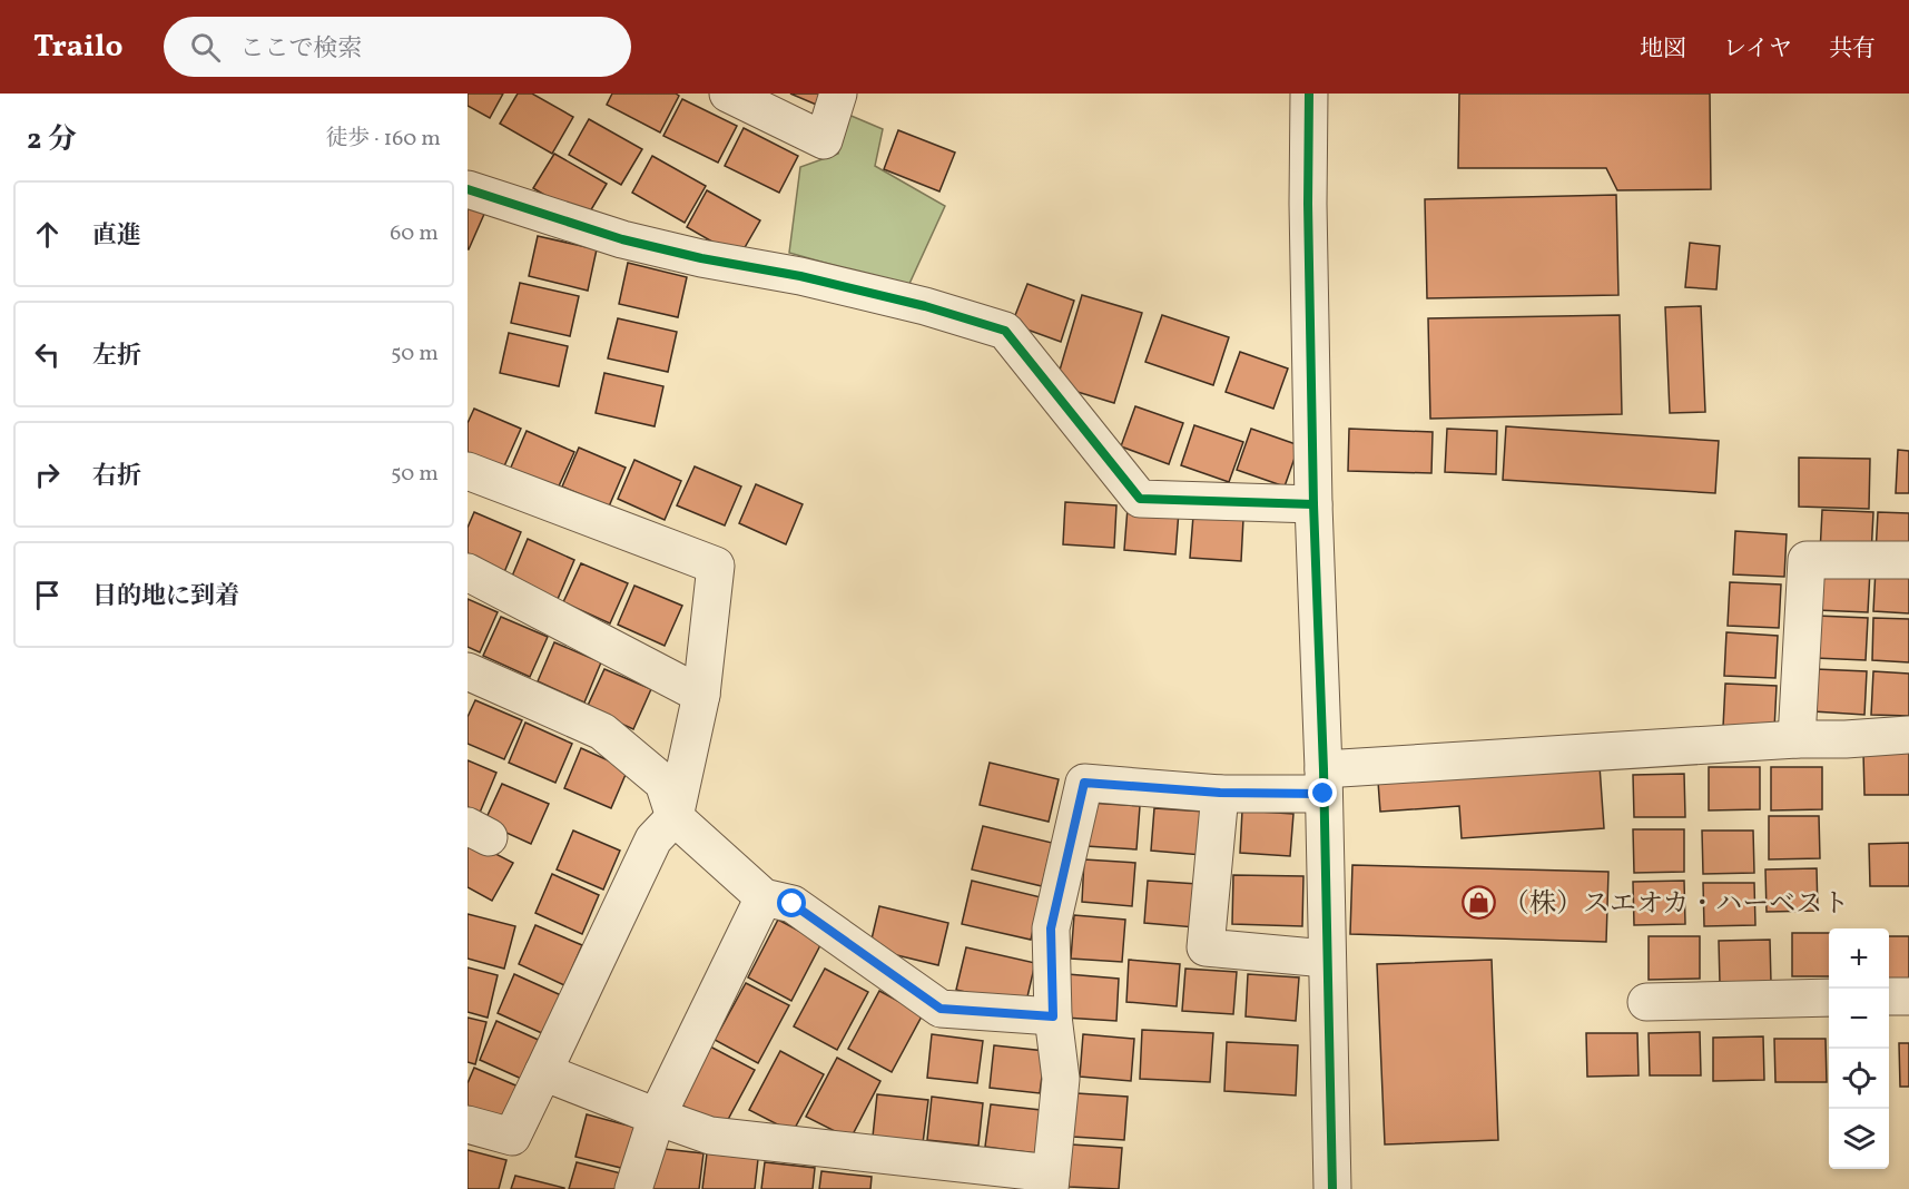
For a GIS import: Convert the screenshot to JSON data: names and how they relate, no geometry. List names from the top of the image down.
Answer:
{
  "places": {
    "shop": ["（株）スエオカ・ハーベスト"]
  },
  "page": {
    "header": "Trailo",
    "search": "ここで検索",
    "nav": ["地図", "レイヤ", "共有"],
    "heading": ["2 分", "徒歩 · 160 m"],
    "list": [
      ["直進", "60 m"],
      ["左折", "50 m"],
      ["右折", "50 m"],
      "目的地に到着"
    ],
    "map_buttons": ["+", "−"]
  }
}
